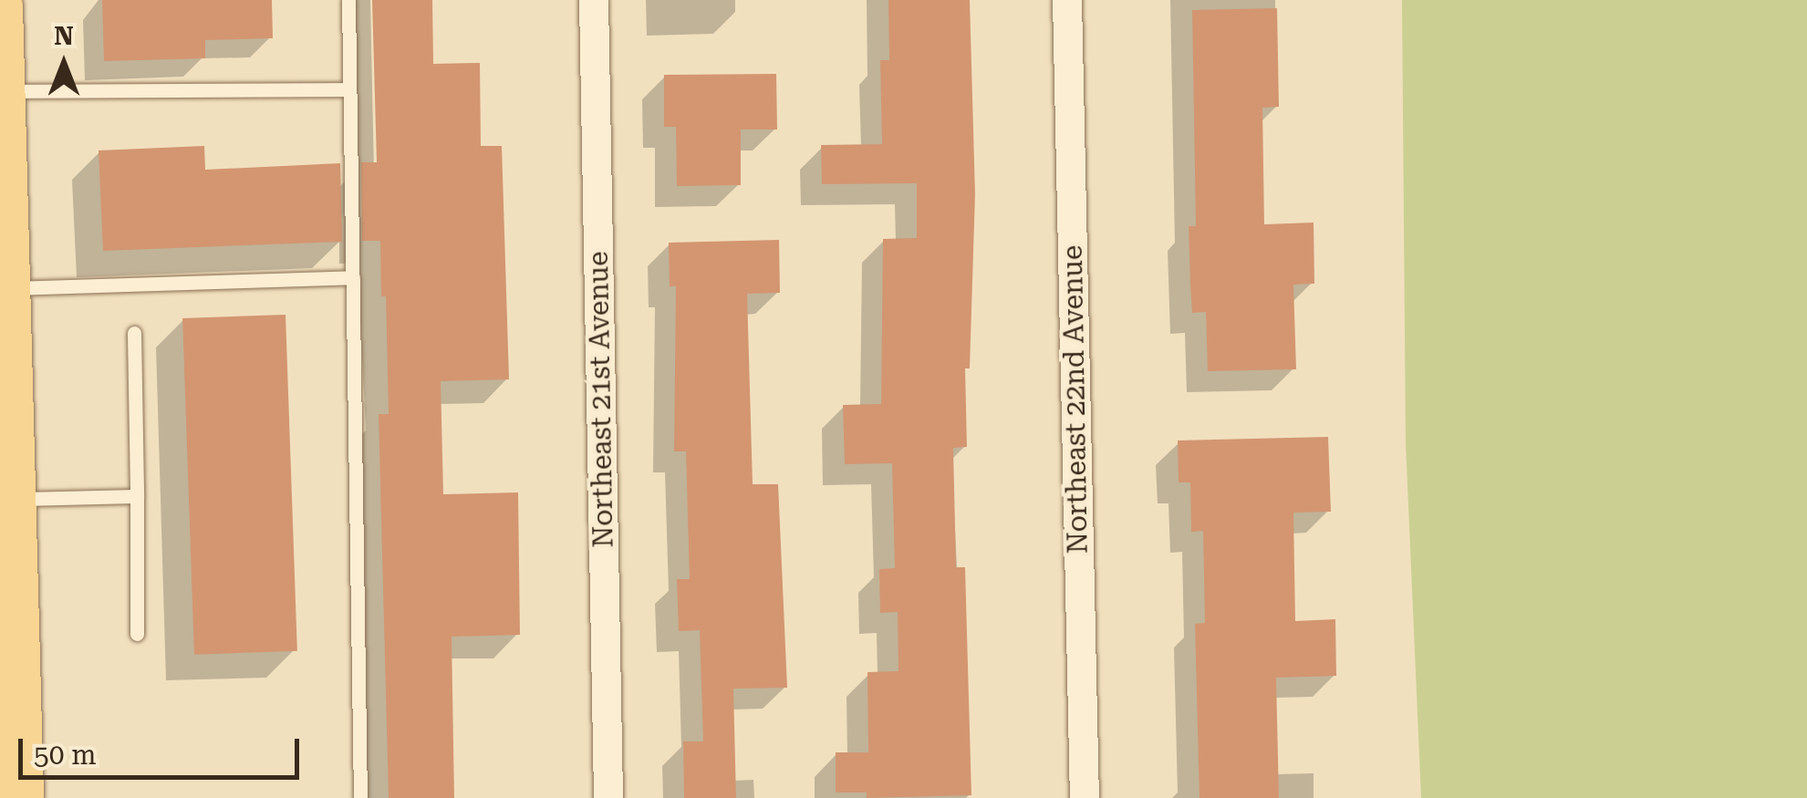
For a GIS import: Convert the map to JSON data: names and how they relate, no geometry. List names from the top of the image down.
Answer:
{
  "streets": {
    "street": ["Northeast 21st Avenue", "Northeast 22nd Avenue"]
  },
  "scale_bar": "50 m",
  "north": "top"
}
